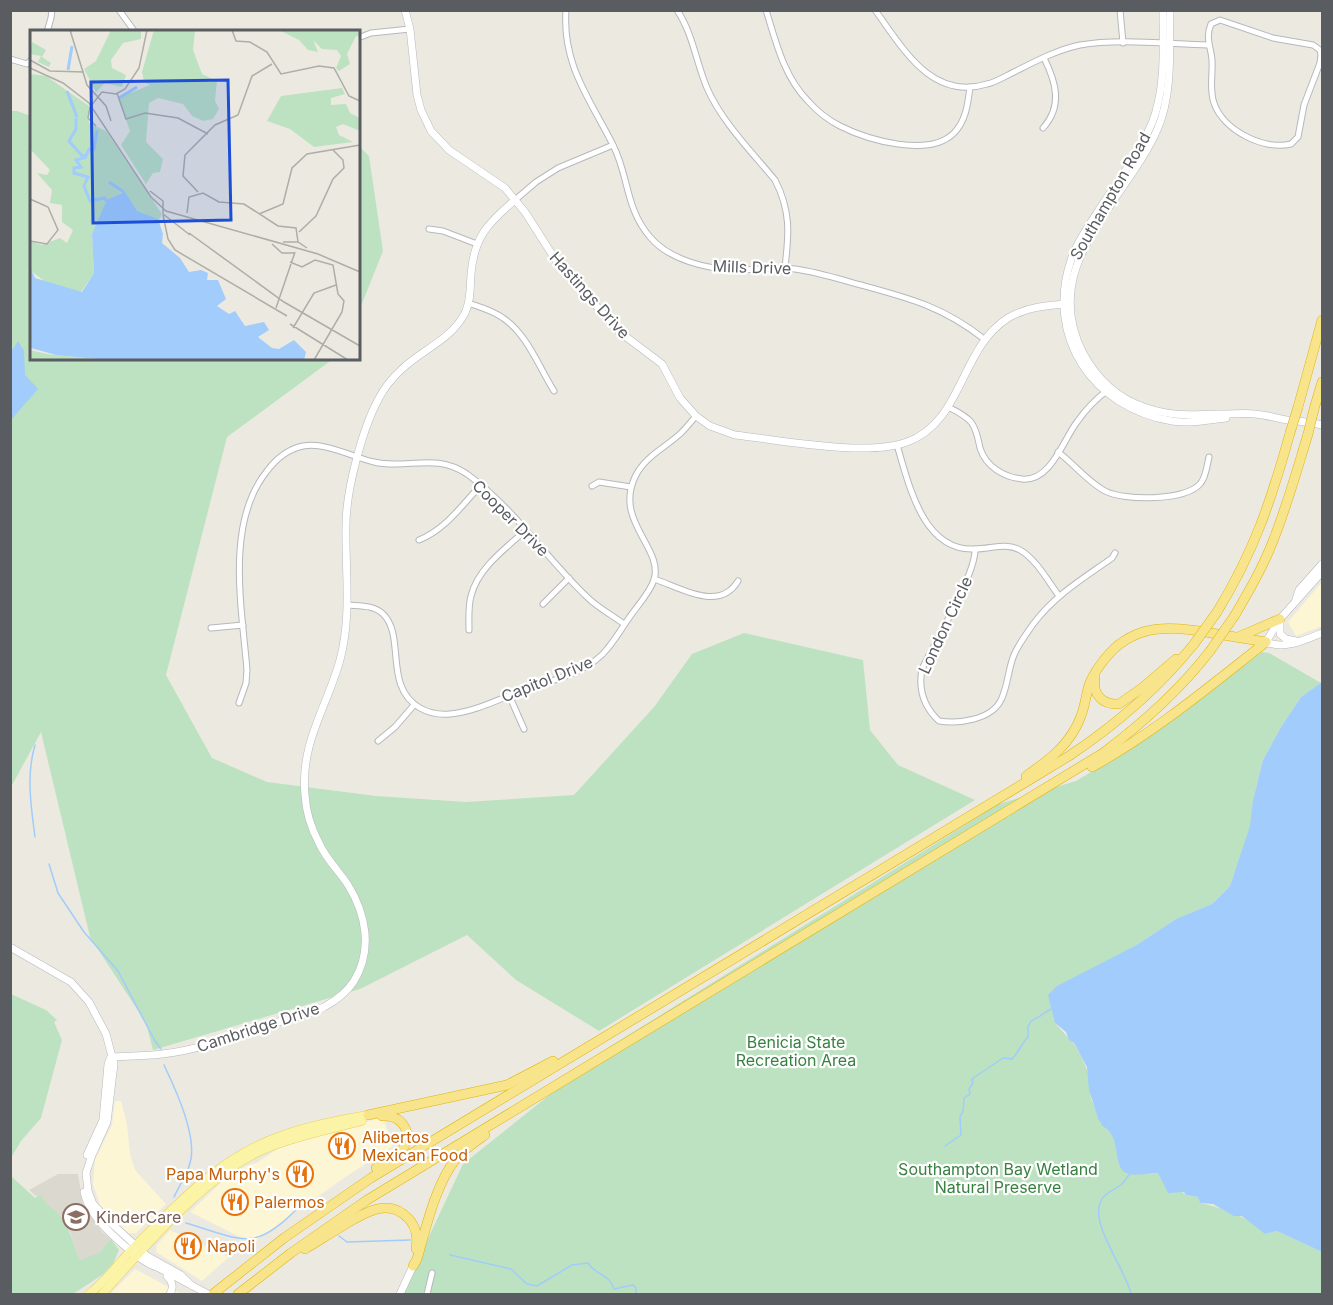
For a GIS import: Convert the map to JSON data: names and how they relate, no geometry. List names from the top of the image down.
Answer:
{
  "streets": {
    "street": [
      "Southampton Road",
      "Mills Drive",
      "Hastings Drive",
      "Cooper Drive",
      "London Circle",
      "Capitol Drive",
      "Cambridge Drive"
    ]
  },
  "crossings": [
    ["Southampton Road", "Hastings Drive"],
    ["Mills Drive", "Hastings Drive"],
    ["Mills Drive", "Cambridge Drive"],
    ["Hastings Drive", "Cambridge Drive"],
    ["Cooper Drive", "Capitol Drive"],
    ["Cooper Drive", "Cambridge Drive"]
  ],
  "parks": ["Benicia State Recreation Area", "Southampton Bay Wetland Natural Preserve"],
  "places": {
    "restaurant": [
      "Alibertos Mexican Food",
      "Papa Murphy's",
      "Palermos",
      "Napoli"
    ],
    "school or university": ["KinderCare"]
  }
}
